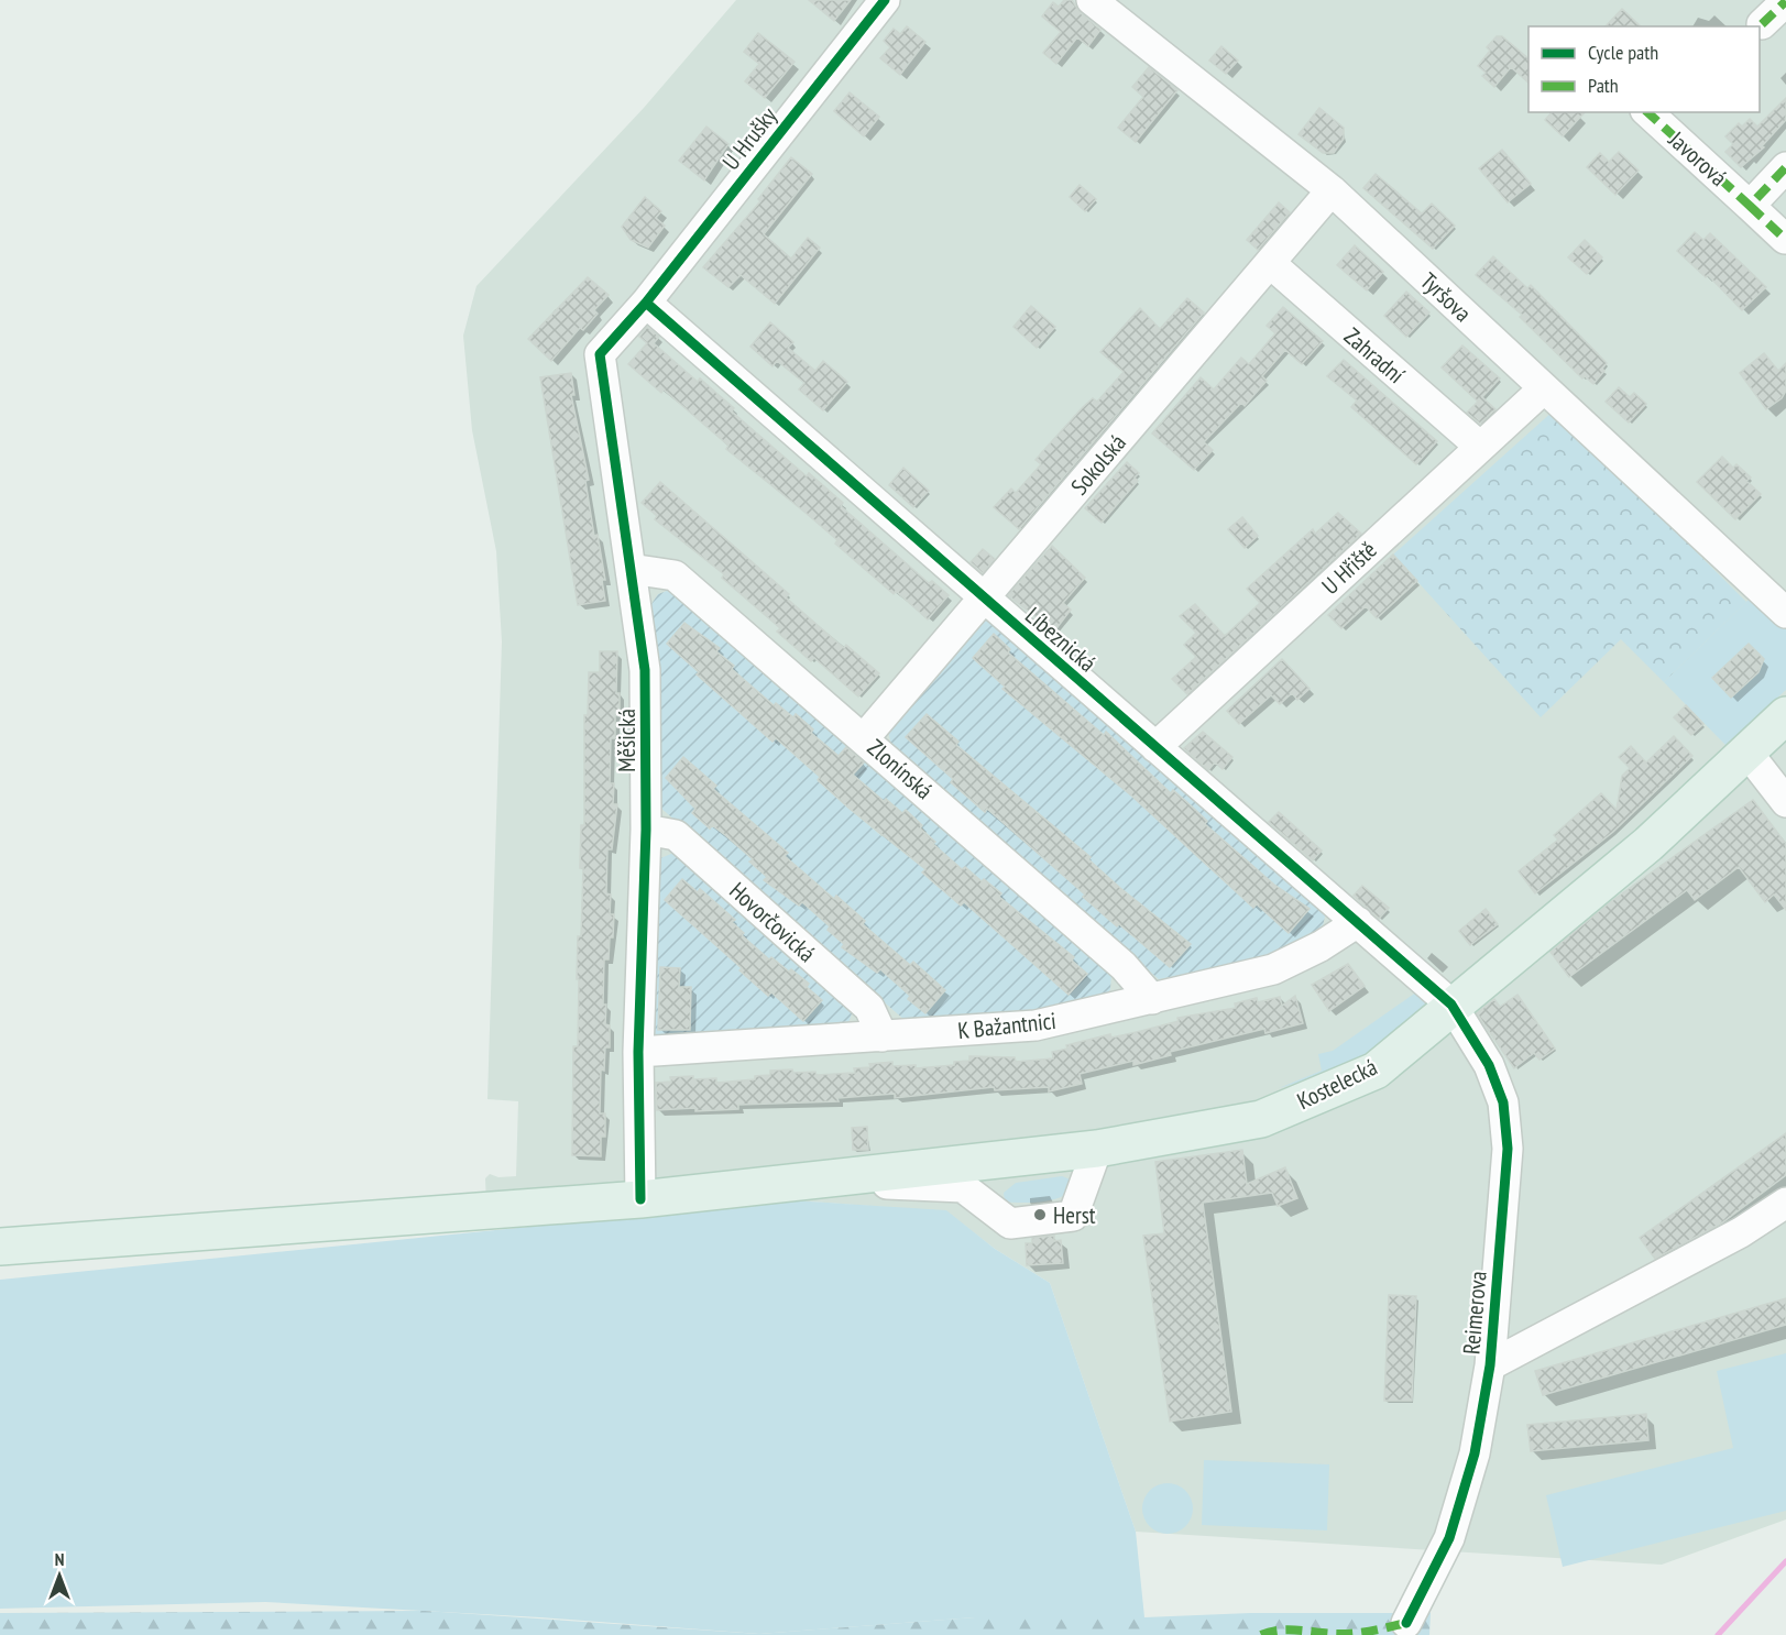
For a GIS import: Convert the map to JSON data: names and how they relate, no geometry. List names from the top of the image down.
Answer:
{
  "streets": {
    "main road": ["Kostelecká"],
    "street": [
      "U Hrušky",
      "Javorová",
      "Tyršova",
      "Zahradní",
      "Sokolská",
      "U Hřiště",
      "Líbeznická",
      "Měšická",
      "Zlonínská",
      "Hovorčovická",
      "K Bažantnici",
      "Reimerova"
    ]
  },
  "crossings": [
    ["U Hrušky", "Líbeznická"],
    ["U Hrušky", "Měšická"],
    ["Tyršova", "Sokolská"],
    ["Tyršova", "U Hřiště"],
    ["Zahradní", "Sokolská"],
    ["Zahradní", "U Hřiště"],
    ["Sokolská", "Líbeznická"],
    ["Sokolská", "Zlonínská"],
    ["U Hřiště", "Líbeznická"],
    ["Líbeznická", "Měšická"],
    ["Líbeznická", "K Bažantnici"],
    ["Líbeznická", "Kostelecká"],
    ["Líbeznická", "Reimerova"],
    ["Měšická", "Zlonínská"],
    ["Měšická", "Hovorčovická"],
    ["Měšická", "K Bažantnici"],
    ["Měšická", "Kostelecká"],
    ["Zlonínská", "K Bažantnici"],
    ["Hovorčovická", "K Bažantnici"],
    ["Kostelecká", "Reimerova"]
  ],
  "places": ["Herst"],
  "legend": ["Cycle path", "Path"],
  "north": "top"
}
